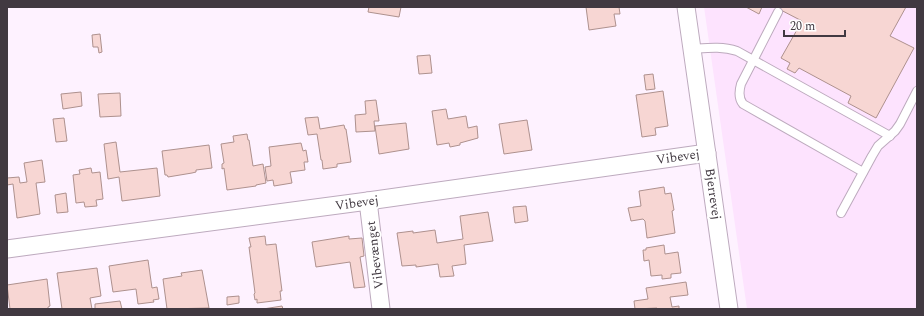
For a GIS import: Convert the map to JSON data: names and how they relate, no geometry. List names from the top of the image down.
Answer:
{
  "streets": {
    "street": ["Vibevej", "Bjerrevej", "Vibevænget"]
  },
  "crossings": [
    ["Vibevej", "Bjerrevej"],
    ["Vibevej", "Vibevænget"]
  ],
  "scale_bar": "20 m"
}
